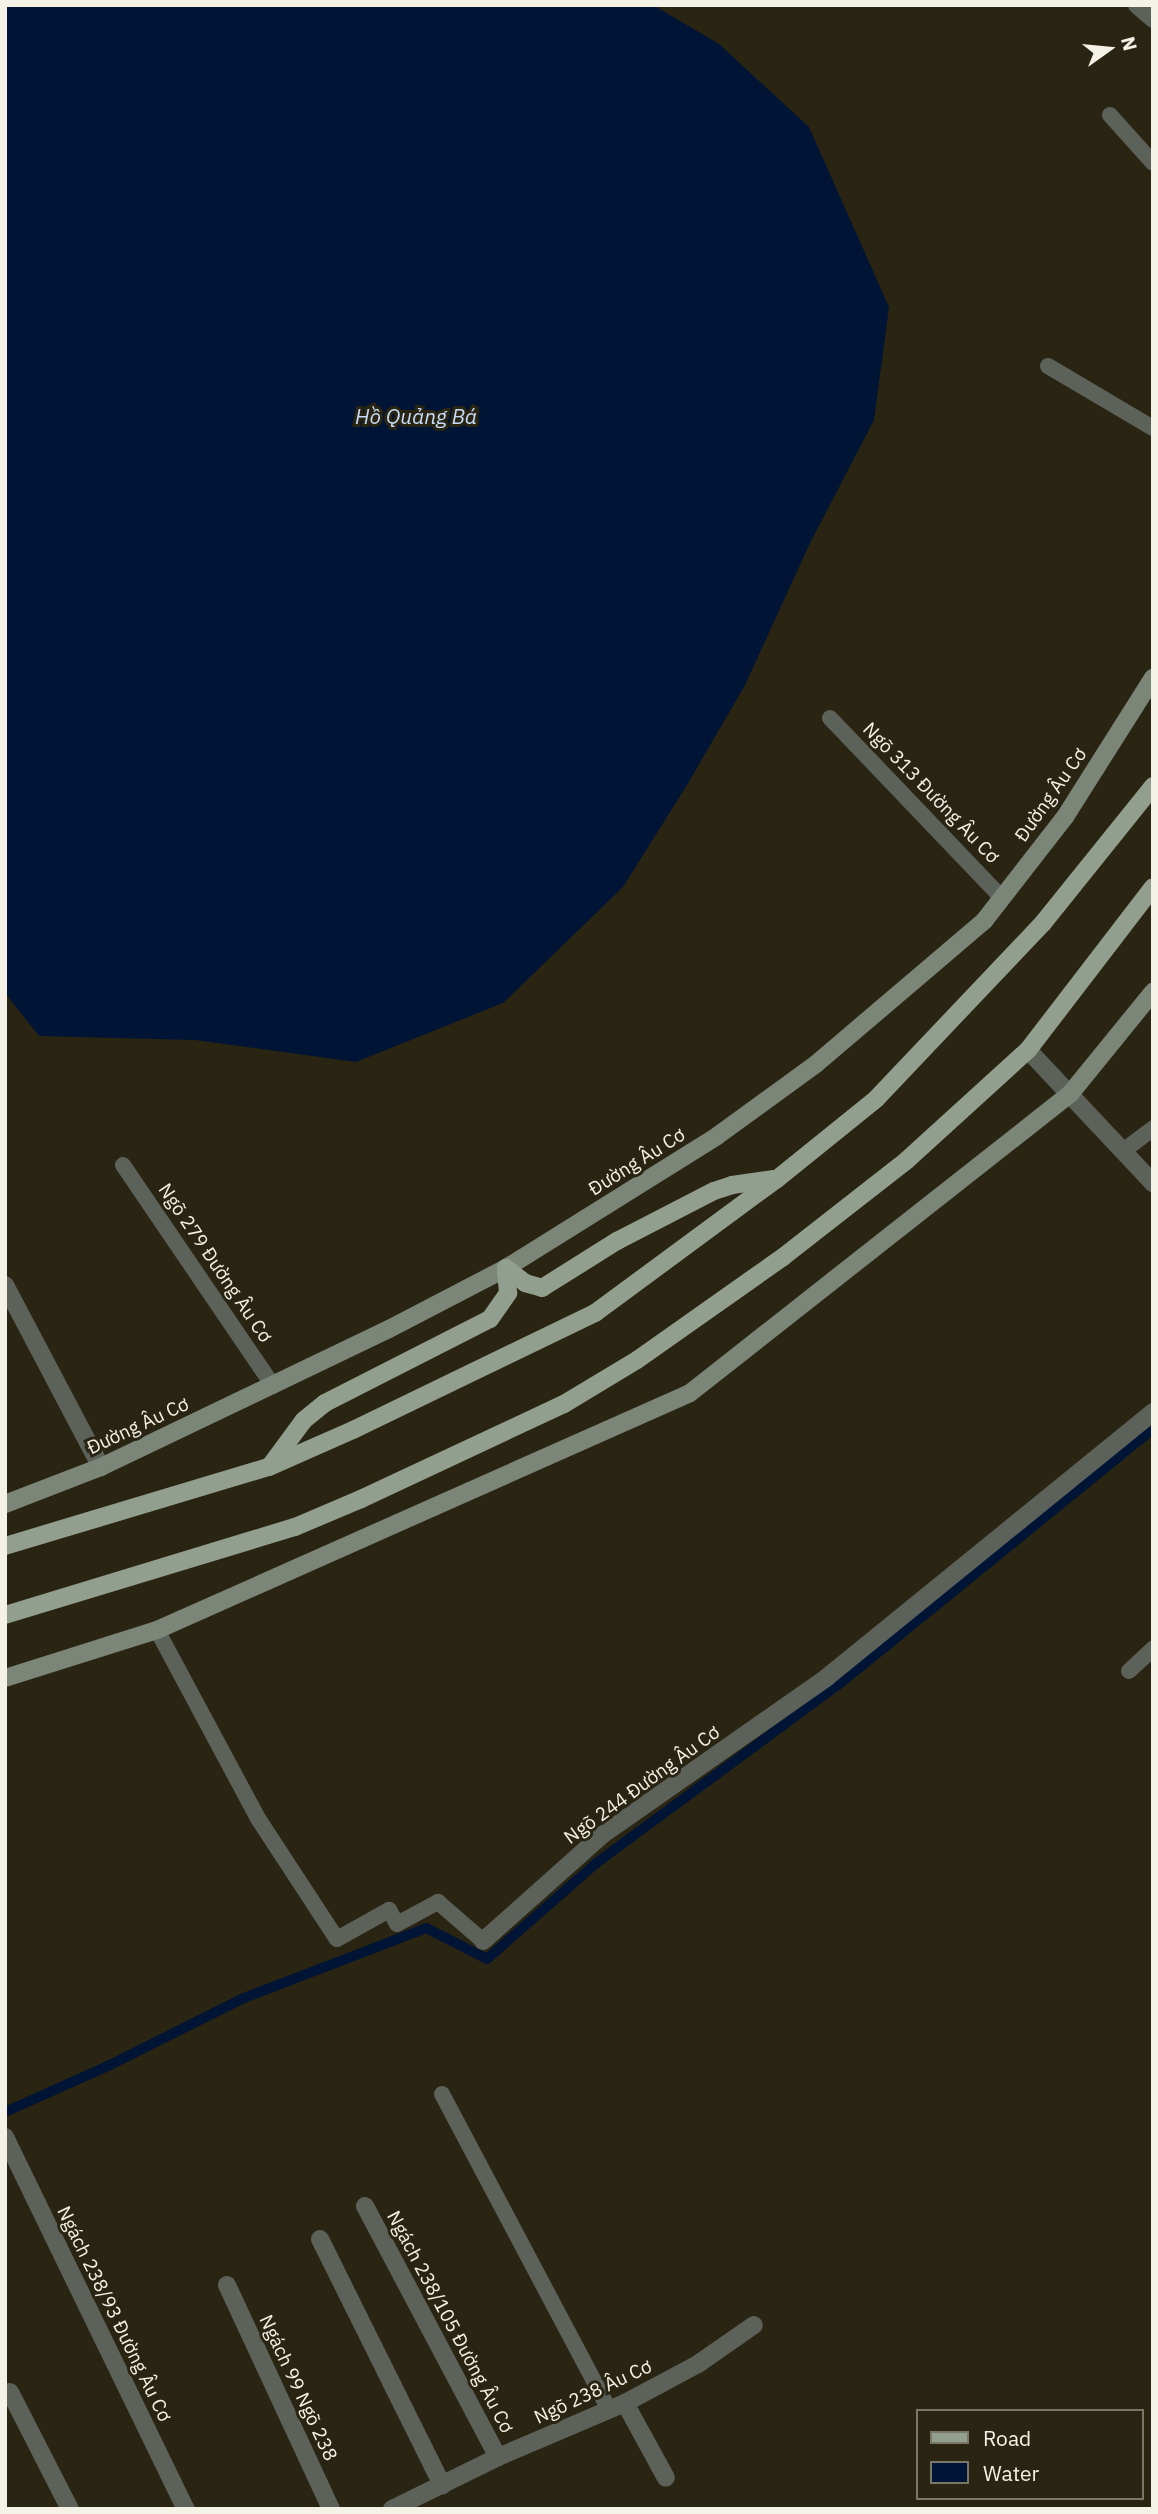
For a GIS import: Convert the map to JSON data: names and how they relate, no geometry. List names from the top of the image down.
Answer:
{
  "streets": {
    "street": [
      "Đường Âu Cơ",
      "Ngõ 244 Đường Âu Cơ",
      "Ngách 238/93 Đường Âu Cơ",
      "Ngách 238/105 Đường Âu Cơ",
      "Ngách 99 Ngõ 238",
      "Ngõ 238 Âu Cơ"
    ],
    "lane": ["Ngõ 313 Đường Âu Cơ", "Ngõ 279 Đường Âu Cơ"]
  },
  "crossings": [
    ["Ngõ 313 Đường Âu Cơ", "Đường Âu Cơ"],
    ["Đường Âu Cơ", "Ngõ 279 Đường Âu Cơ"],
    ["Ngách 238/105 Đường Âu Cơ", "Ngõ 238 Âu Cơ"]
  ],
  "water": ["Hồ Quảng Bá"],
  "legend": ["Road", "Water"],
  "north": "right"
}
